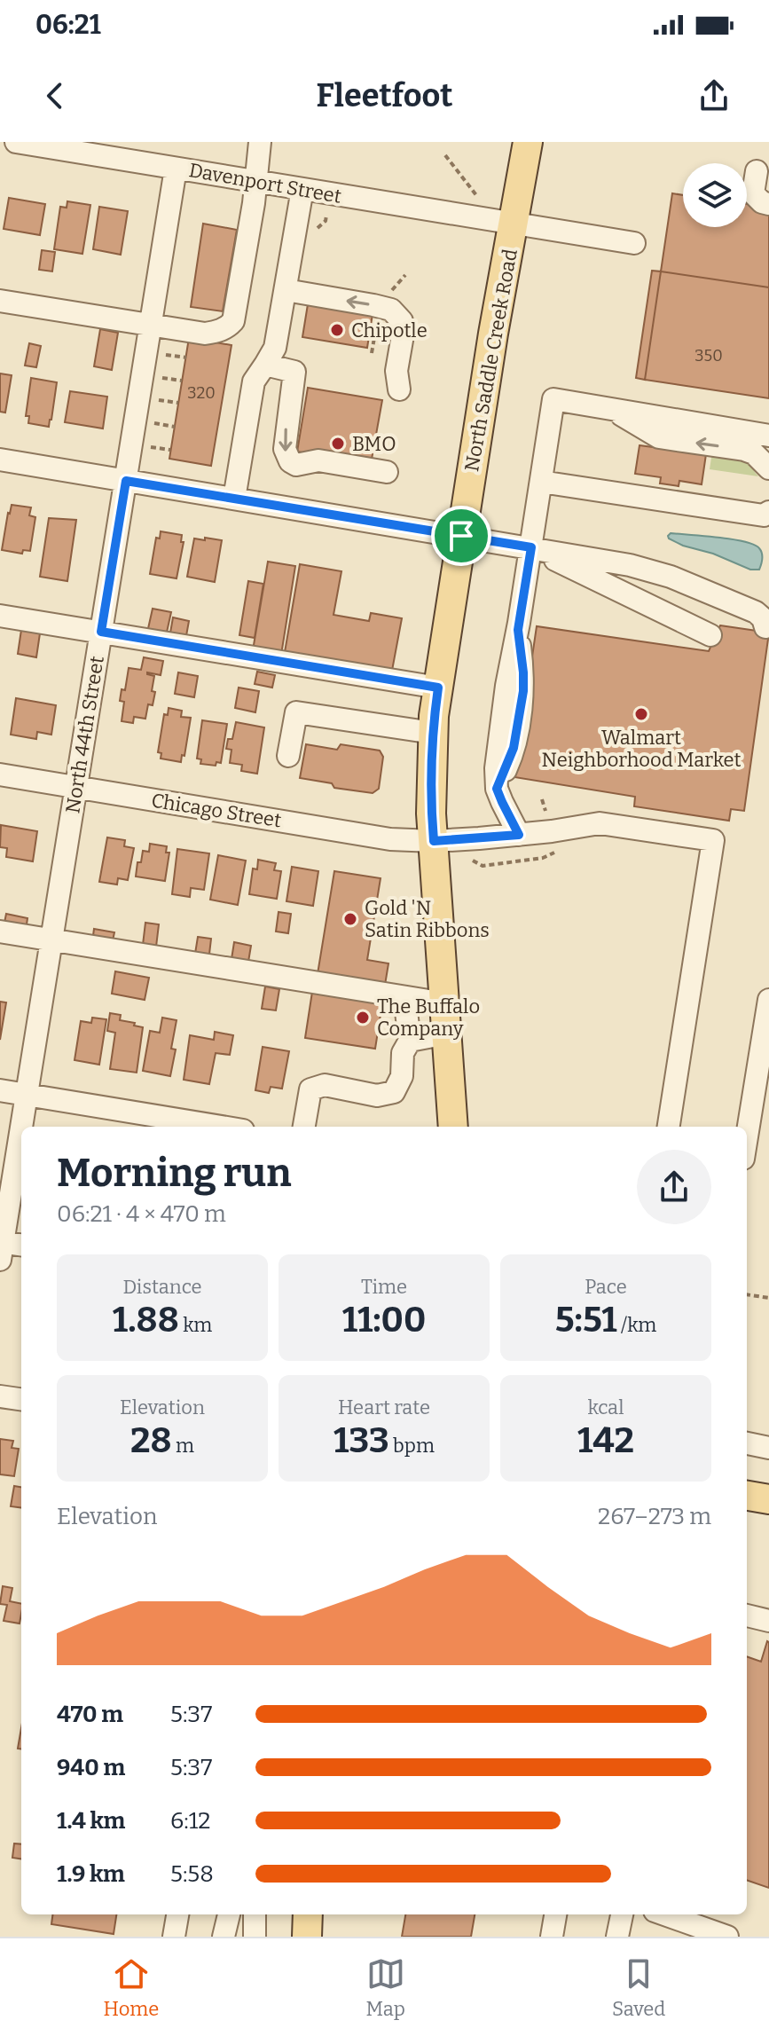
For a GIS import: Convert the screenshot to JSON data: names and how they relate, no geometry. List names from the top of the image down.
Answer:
{
  "streets": {
    "main road": ["North Saddle Creek Road"],
    "street": ["Davenport Street", "North 44th Street", "Chicago Street"]
  },
  "crossings": [
    ["Davenport Street", "North Saddle Creek Road"],
    ["Davenport Street", "North 44th Street"],
    ["North Saddle Creek Road", "Chicago Street"],
    ["North 44th Street", "Chicago Street"]
  ],
  "places": [
    "Chipotle",
    "BMO",
    "Walmart Neighborhood Market",
    "Gold 'N Satin Ribbons",
    "The Buffalo Company"
  ],
  "house_numbers": ["350", "320"],
  "page": {
    "status": "06:21",
    "header": "Fleetfoot",
    "heading": ["Morning run", "06:21 · 4 × 470 m"],
    "stats": [
      ["Distance", "1.88 km"],
      ["Time", "11:00"],
      ["Pace", "5:51 /km"],
      ["Elevation", "28 m"],
      ["Heart rate", "133 bpm"],
      ["kcal", "142"]
    ],
    "chart": ["Elevation", "267–273 m"],
    "list": [
      {
        "name": "470 m",
        "note": "5:37"
      },
      {
        "name": "940 m",
        "note": "5:37"
      },
      {
        "name": "1.4 km",
        "note": "6:12"
      },
      {
        "name": "1.9 km",
        "note": "5:58"
      }
    ],
    "tabs": ["Home", "Map", "Saved"]
  }
}
